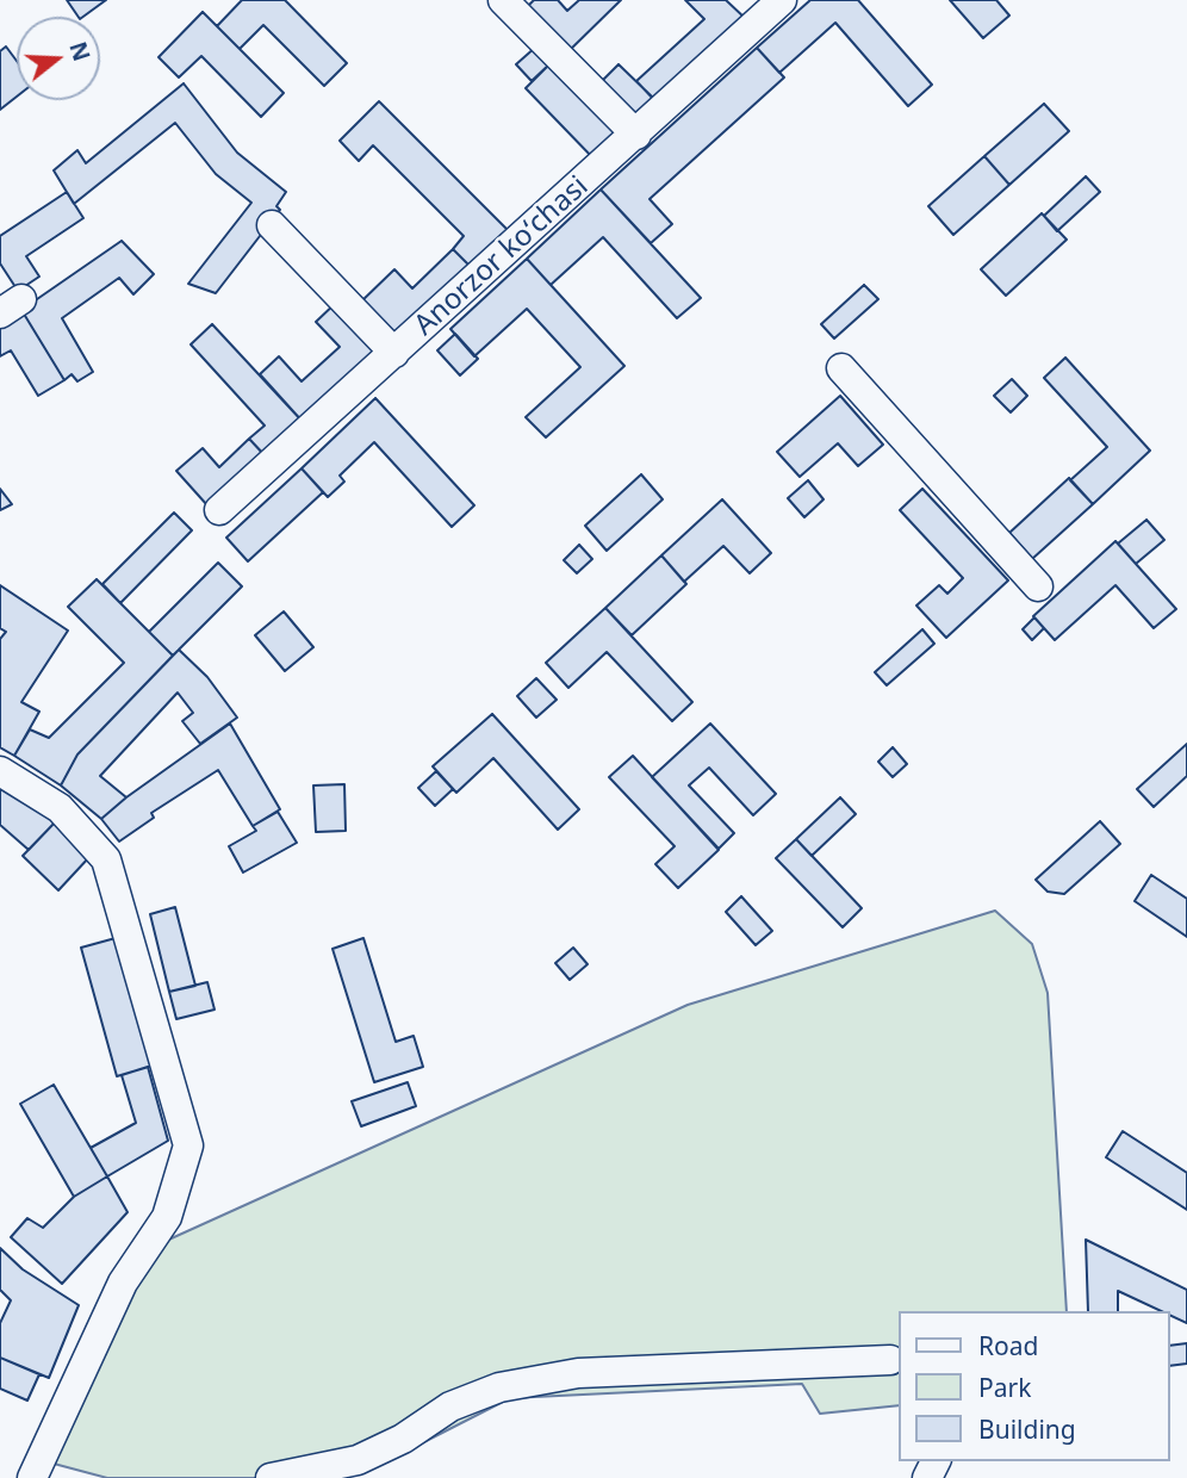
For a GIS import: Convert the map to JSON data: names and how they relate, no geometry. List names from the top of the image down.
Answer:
{
  "streets": {
    "street": ["Anorzor koʻchasi"]
  },
  "legend": ["Road", "Park", "Building"],
  "north": "right"
}
